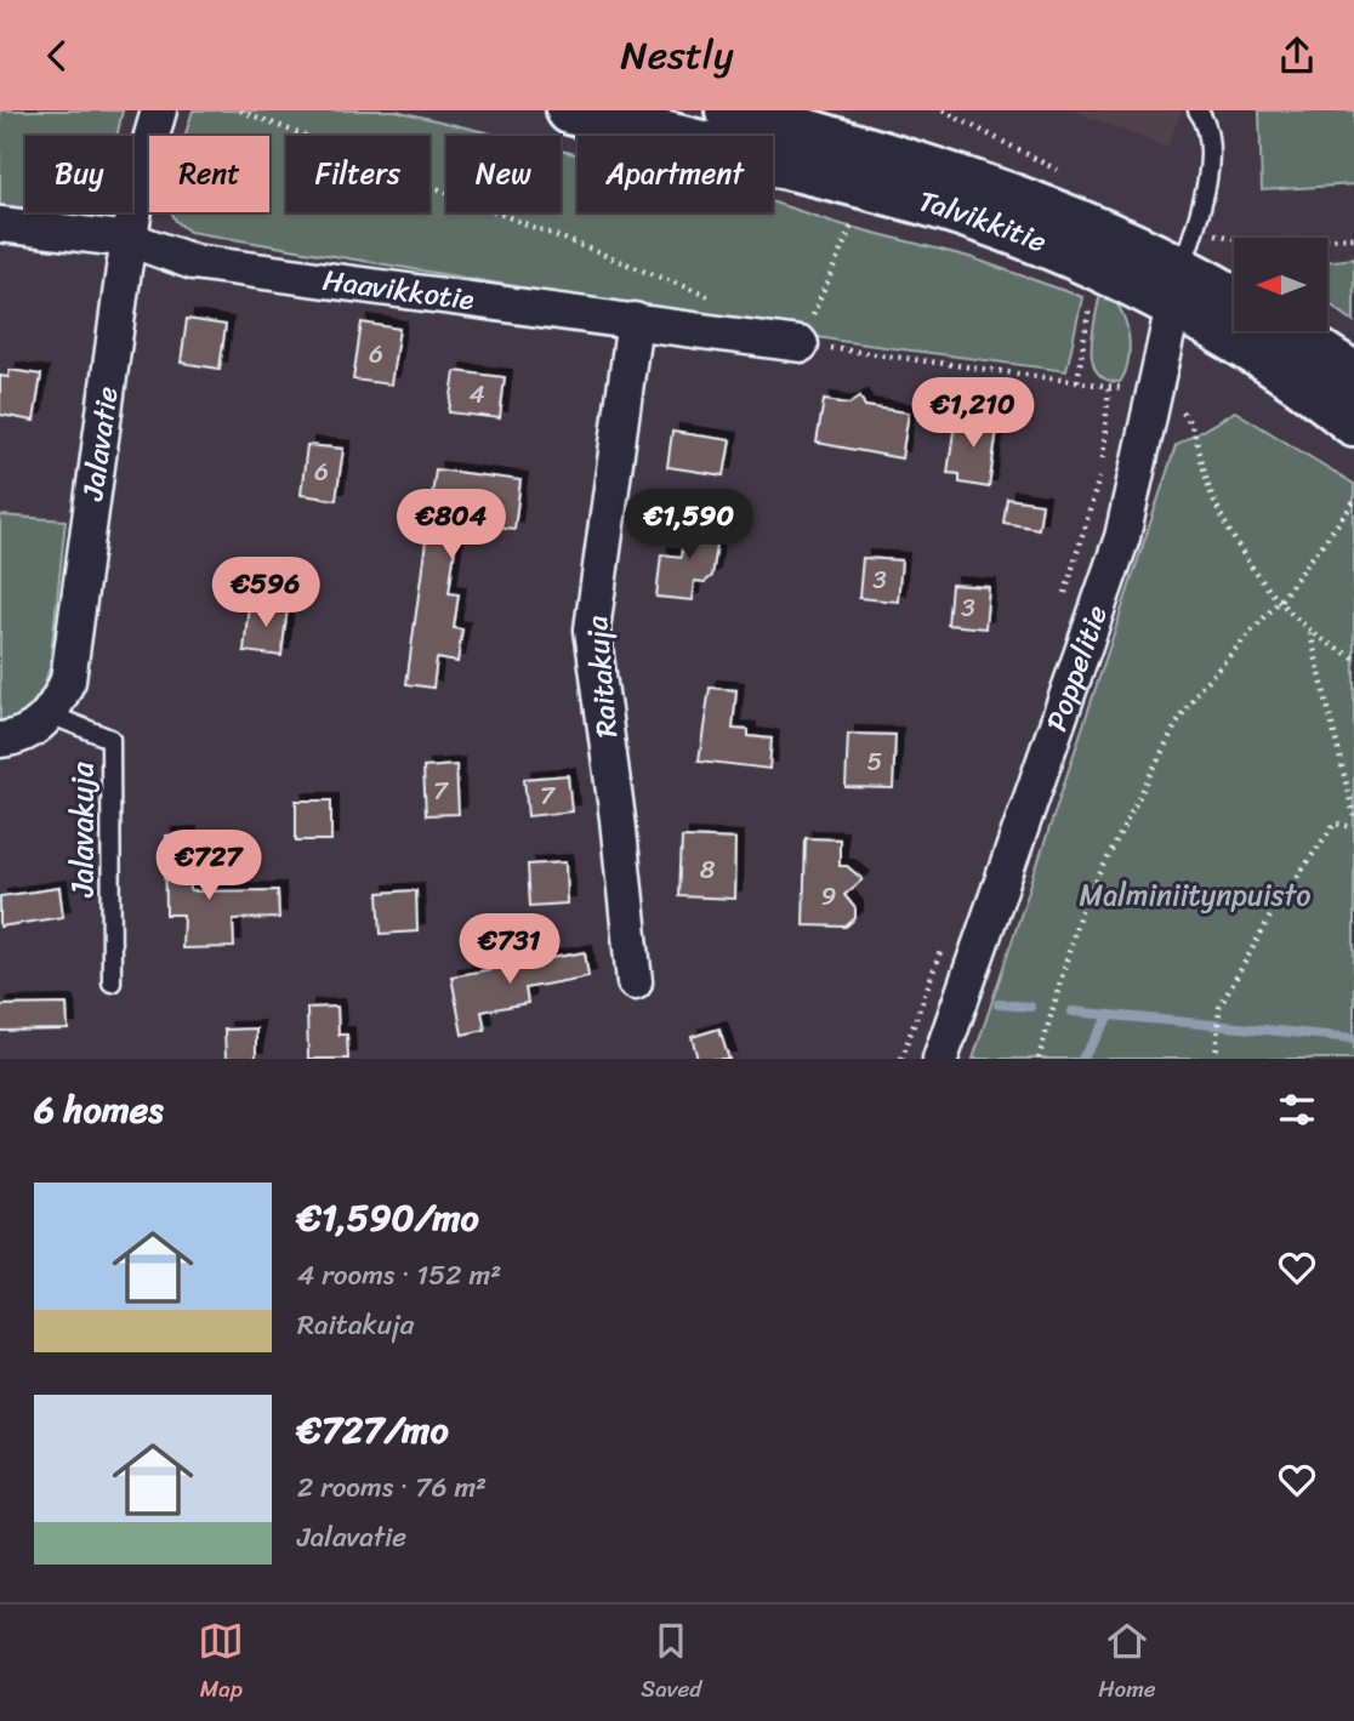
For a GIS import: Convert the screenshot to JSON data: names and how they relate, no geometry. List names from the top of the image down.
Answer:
{
  "streets": {
    "main road": ["Talvikkitie"],
    "street": [
      "Haavikkotie",
      "Jalavatie",
      "Poppelitie",
      "Raitakuja"
    ],
    "lane": ["Jalavakuja"]
  },
  "crossings": [
    ["Talvikkitie", "Poppelitie"],
    ["Haavikkotie", "Jalavatie"],
    ["Haavikkotie", "Raitakuja"],
    ["Jalavatie", "Jalavakuja"]
  ],
  "parks": ["Malminiitynpuisto"],
  "house_numbers": [
    "6",
    "4",
    "6",
    "3",
    "3",
    "5",
    "7",
    "7",
    "8",
    "9"
  ],
  "north": "left",
  "page": {
    "header": "Nestly",
    "chip": [
      "Buy",
      "Rent",
      "Filters",
      "New",
      "Apartment"
    ],
    "price": [
      "€1,210",
      "€804",
      "€1,590",
      "€596",
      "€727",
      "€731"
    ],
    "heading": "6 homes",
    "list": [
      {
        "name": "€1,590/mo",
        "note": "4 rooms · 152 m² · Raitakuja"
      },
      {
        "name": "€727/mo",
        "note": "2 rooms · 76 m² · Jalavatie"
      }
    ],
    "tabs": ["Map", "Saved", "Home"]
  }
}
